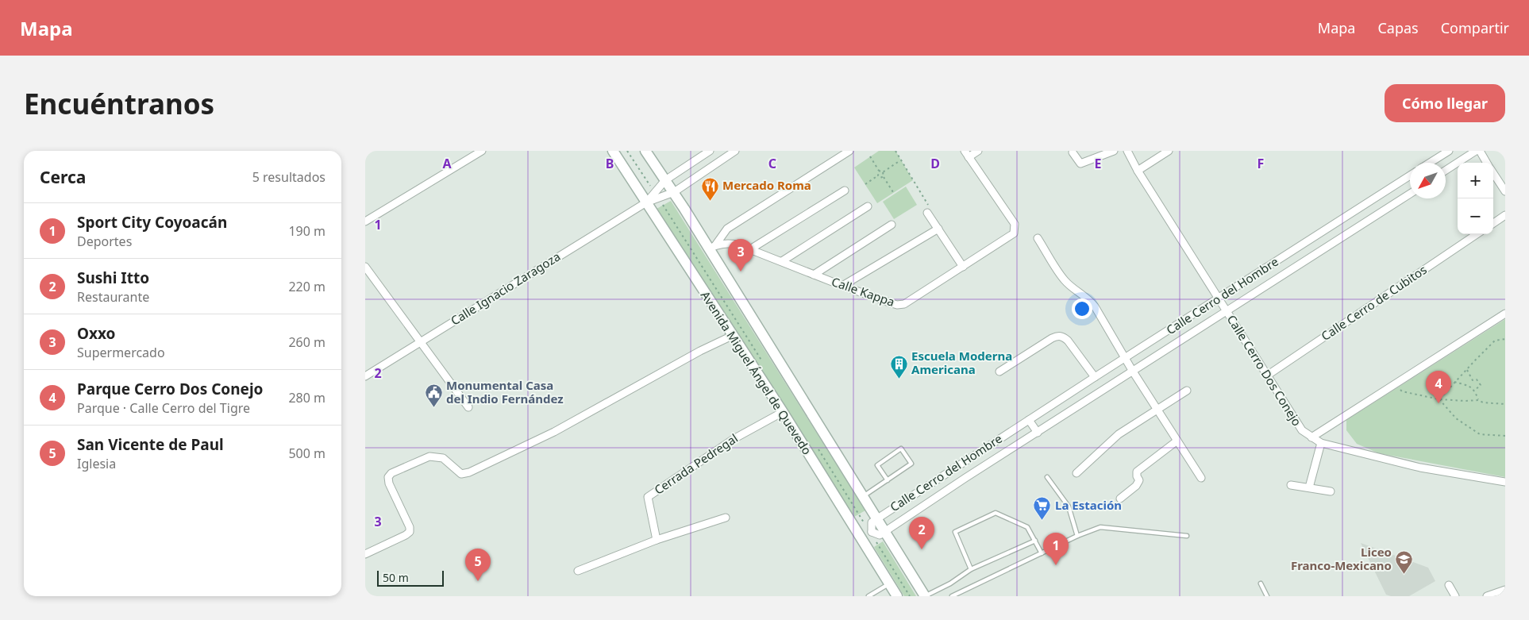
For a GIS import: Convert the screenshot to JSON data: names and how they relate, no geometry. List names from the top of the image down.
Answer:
{
  "streets": {
    "main road": ["Avenida Miguel Ángel de Quevedo"],
    "street": [
      "Calle Ignacio Zaragoza",
      "Calle Kappa",
      "Calle Cerro del Hombre",
      "Calle Cerro de Cubitos",
      "Calle Cerro Dos Conejo",
      "Cerrada Pedregal"
    ]
  },
  "crossings": [
    ["Calle Ignacio Zaragoza", "Avenida Miguel Ángel de Quevedo"],
    ["Calle Kappa", "Avenida Miguel Ángel de Quevedo"],
    ["Calle Cerro del Hombre", "Calle Cerro Dos Conejo"],
    ["Calle Cerro del Hombre", "Avenida Miguel Ángel de Quevedo"],
    ["Calle Cerro de Cubitos", "Calle Cerro Dos Conejo"],
    ["Avenida Miguel Ángel de Quevedo", "Cerrada Pedregal"]
  ],
  "places": {
    "restaurant": ["Mercado Roma"],
    "building": ["Escuela Moderna Americana"],
    "public building": ["Monumental Casa del Indio Fernández"],
    "supermarket": ["La Estación"],
    "school or university": ["Liceo Franco-Mexicano"]
  },
  "scale_bar": "50 m",
  "north": "bottom left",
  "page": {
    "header": "Mapa",
    "nav": ["Mapa", "Capas", "Compartir"],
    "buttons": "Cómo llegar",
    "title": "Encuéntranos",
    "heading": ["Cerca", "5 resultados"],
    "map_buttons": ["+", "−"],
    "list": [
      {
        "mark": "1",
        "name": "Sport City Coyoacán",
        "note": "Deportes",
        "value": "190 m"
      },
      {
        "mark": "2",
        "name": "Sushi Itto",
        "note": "Restaurante",
        "value": "220 m"
      },
      {
        "mark": "3",
        "name": "Oxxo",
        "note": "Supermercado",
        "value": "260 m"
      },
      {
        "mark": "4",
        "name": "Parque Cerro Dos Conejo",
        "note": "Parque · Calle Cerro del Tigre",
        "value": "280 m"
      },
      {
        "mark": "5",
        "name": "San Vicente de Paul",
        "note": "Iglesia",
        "value": "500 m"
      }
    ],
    "pins": [
      "3",
      "4",
      "2",
      "1",
      "5"
    ],
    "scale": "50 m"
  },
  "grid": {
    "columns": [
      "A",
      "B",
      "C",
      "D",
      "E",
      "F"
    ],
    "rows": ["1", "2", "3"]
  }
}
